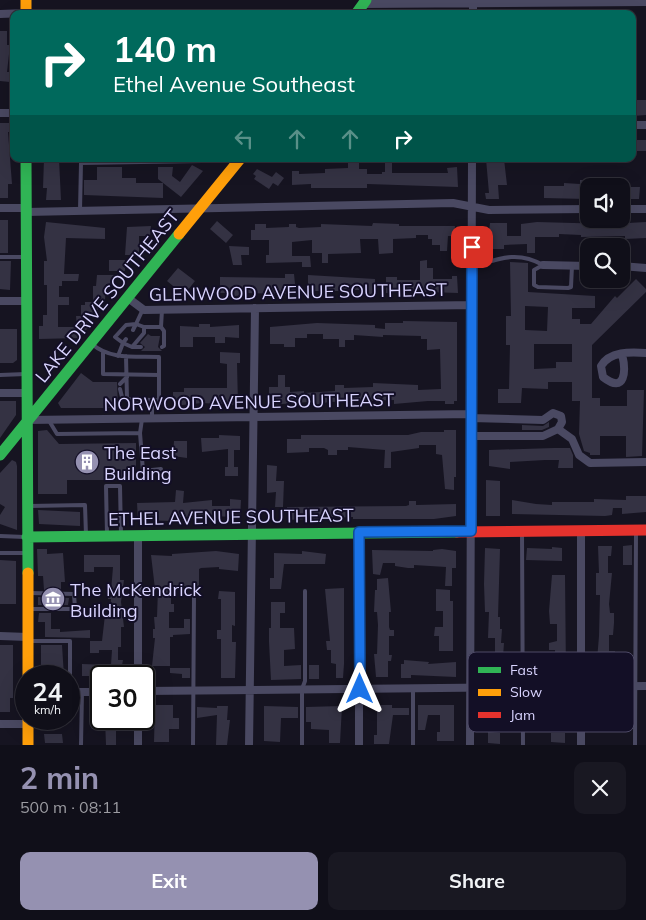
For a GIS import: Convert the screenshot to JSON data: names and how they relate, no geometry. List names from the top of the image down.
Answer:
{
  "streets": {
    "main road": ["LAKE DRIVE SOUTHEAST", "ETHEL AVENUE SOUTHEAST"],
    "street": ["GLENWOOD AVENUE SOUTHEAST", "NORWOOD AVENUE SOUTHEAST"]
  },
  "crossings": [
    ["GLENWOOD AVENUE SOUTHEAST", "LAKE DRIVE SOUTHEAST"],
    ["LAKE DRIVE SOUTHEAST", "NORWOOD AVENUE SOUTHEAST"]
  ],
  "places": {
    "building": ["The East Building"],
    "museum": ["The McKendrick Building"]
  },
  "legend": ["Fast", "Slow", "Jam"],
  "page": {
    "turn": ["140 m", "Ethel Avenue Southeast"],
    "speed": "24 km/h",
    "limit": "30",
    "heading": ["2 min", "500 m · 08:11"],
    "buttons": ["Exit", "Share"]
  }
}
